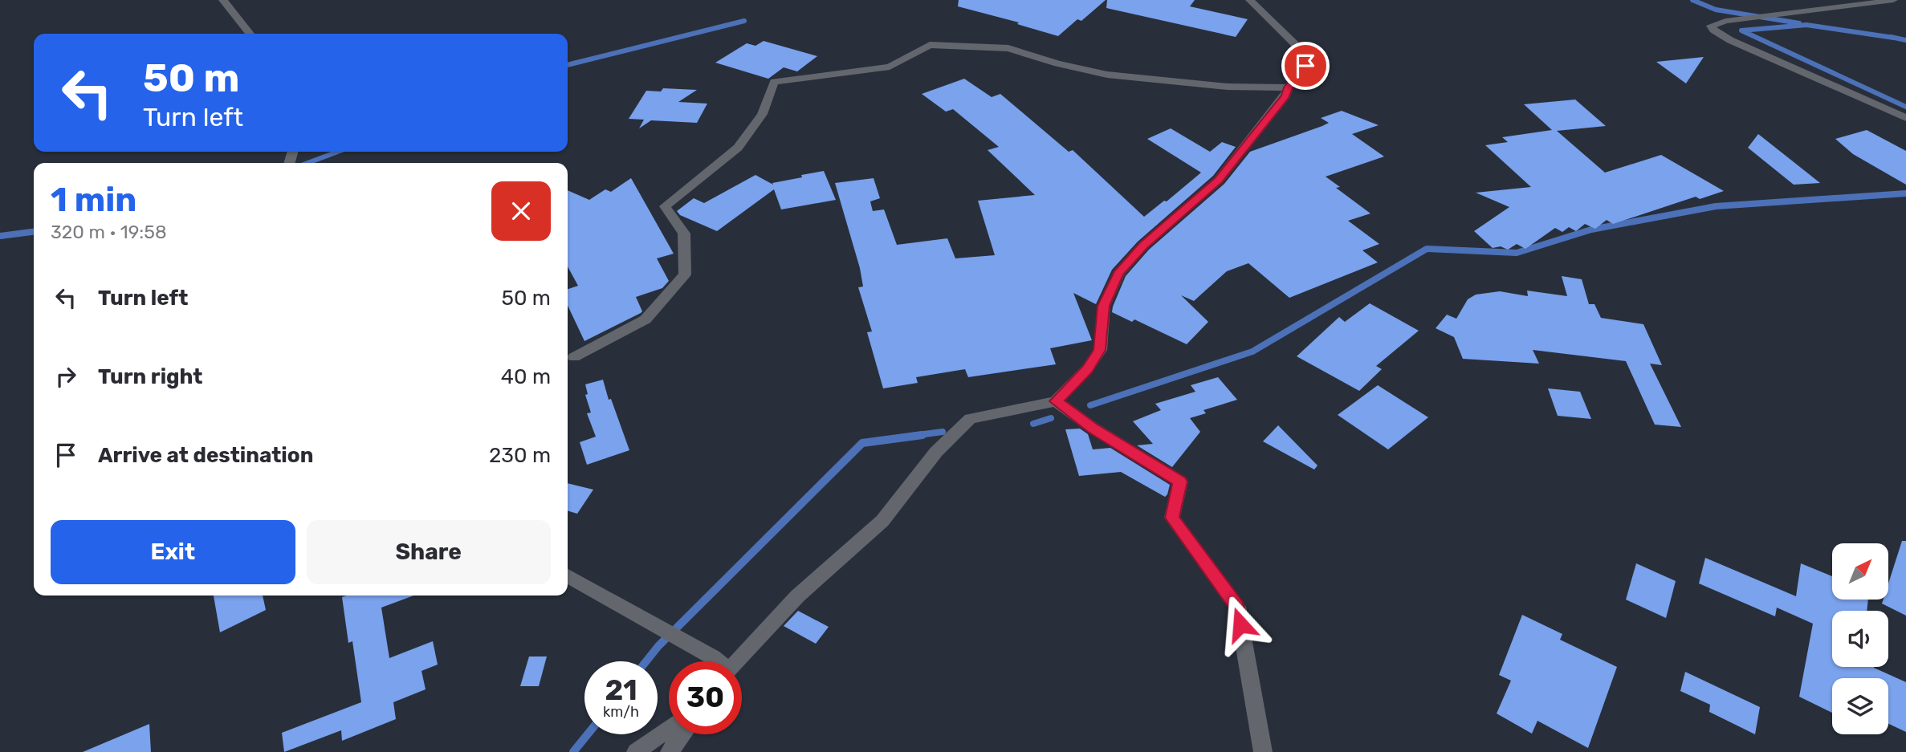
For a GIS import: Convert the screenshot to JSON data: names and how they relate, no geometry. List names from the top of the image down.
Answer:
{
  "north": "top right",
  "page": {
    "turn": ["50 m", "Turn left"],
    "heading": ["1 min", "320 m · 19:58"],
    "list": [
      {
        "name": "Turn left",
        "value": "50 m"
      },
      {
        "name": "Turn right",
        "value": "40 m"
      },
      {
        "name": "Arrive at destination",
        "value": "230 m"
      }
    ],
    "buttons": ["Exit", "Share"],
    "speed": "21 km/h",
    "limit": "30"
  }
}
